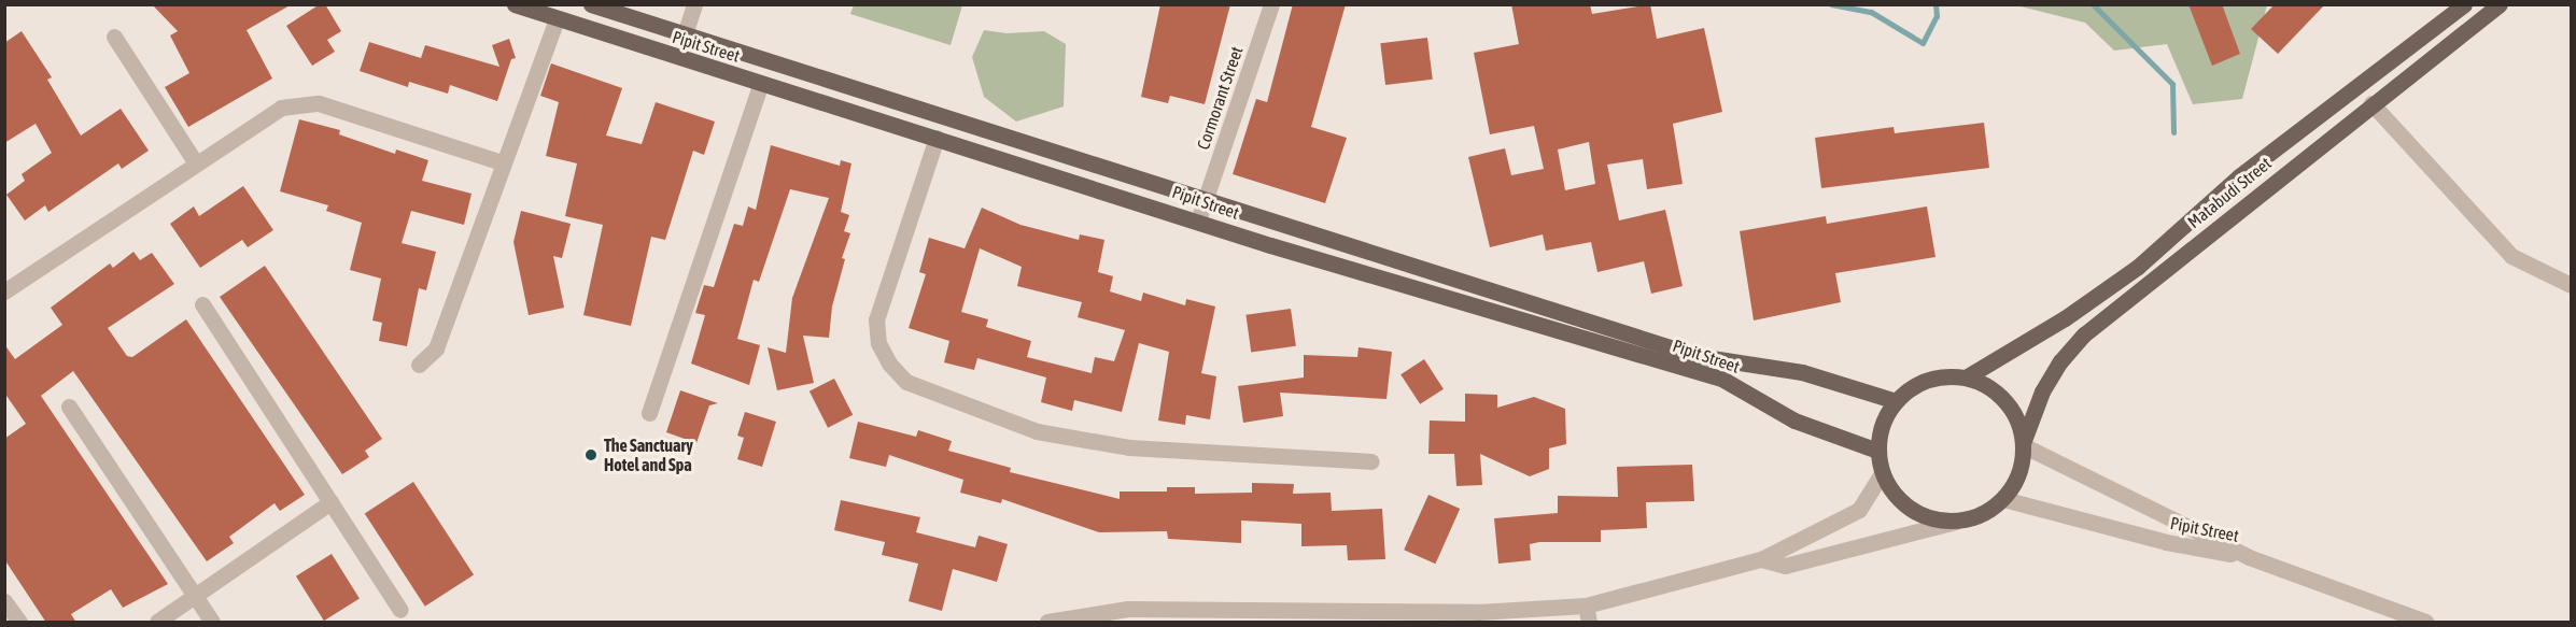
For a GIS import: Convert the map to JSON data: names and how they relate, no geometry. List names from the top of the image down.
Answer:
{
  "streets": {
    "main road": ["Pipit Street", "Matabudi Street"],
    "street": ["Cormorant Street"]
  },
  "crossings": [
    ["Pipit Street", "Cormorant Street"],
    ["Pipit Street", "Matabudi Street"]
  ],
  "places": ["The Sanctuary Hotel and Spa"]
}
